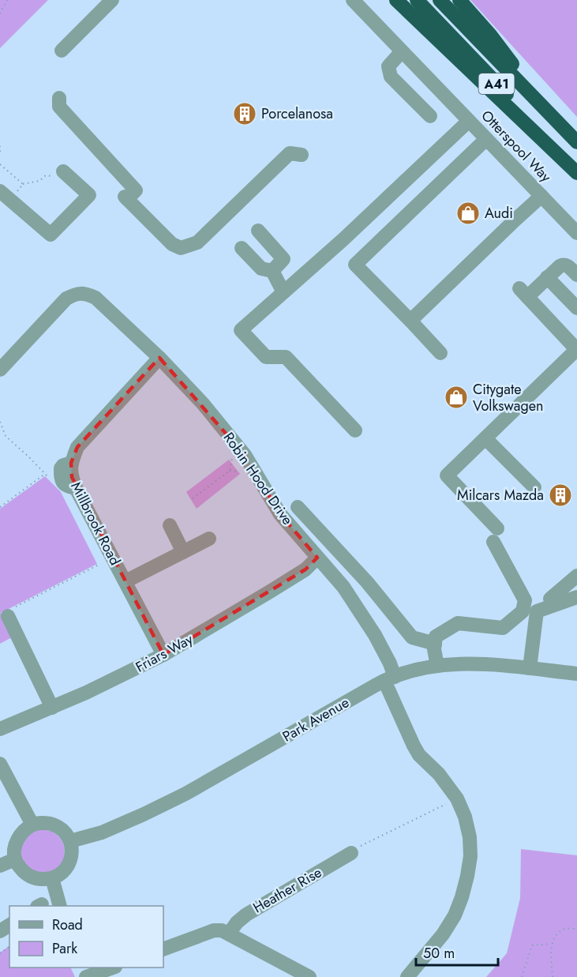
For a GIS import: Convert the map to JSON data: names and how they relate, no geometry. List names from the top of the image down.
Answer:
{
  "streets": {
    "highway": ["A41", "Otterspool Way"],
    "street": [
      "Robin Hood Drive",
      "Millbrook Road",
      "Friars Way",
      "Park Avenue",
      "Heather Rise"
    ]
  },
  "crossings": [
    ["Robin Hood Drive", "Millbrook Road"],
    ["Robin Hood Drive", "Friars Way"],
    ["Robin Hood Drive", "Park Avenue"],
    ["Millbrook Road", "Friars Way"]
  ],
  "places": {
    "building": ["Porcelanosa", "Milcars Mazda"],
    "shop": ["Audi", "Citygate Volkswagen"]
  },
  "legend": ["Road", "Park"],
  "scale_bar": "50 m"
}
